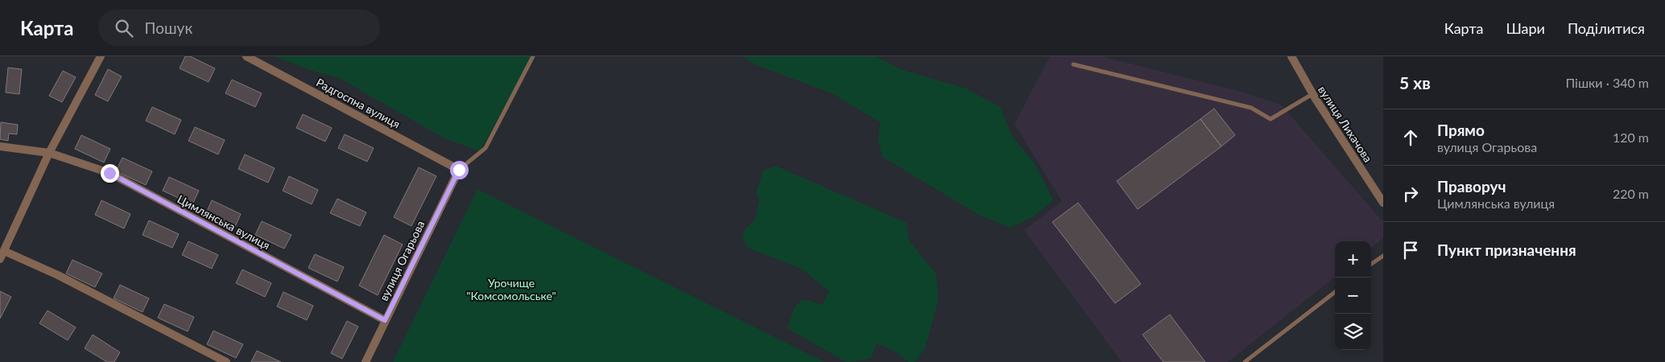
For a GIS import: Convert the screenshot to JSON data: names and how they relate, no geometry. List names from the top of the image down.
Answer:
{
  "streets": {
    "street": [
      "Радгоспна вулиця",
      "вулиця Лихачова",
      "Цимлянська вулиця",
      "вулиця Огарьова"
    ]
  },
  "crossings": [
    ["Радгоспна вулиця", "вулиця Огарьова"],
    ["Цимлянська вулиця", "вулиця Огарьова"]
  ],
  "parks": ["Урочище \"Комсомольське\""],
  "page": {
    "header": "Карта",
    "search": "Пошук",
    "nav": ["Карта", "Шари", "Поділитися"],
    "heading": ["5 хв", "Пішки · 340 m"],
    "list": [
      ["Прямо", "вулиця Огарьова", "120 m"],
      ["Праворуч", "Цимлянська вулиця", "220 m"],
      "Пункт призначення"
    ],
    "map_buttons": ["+", "−"]
  }
}
